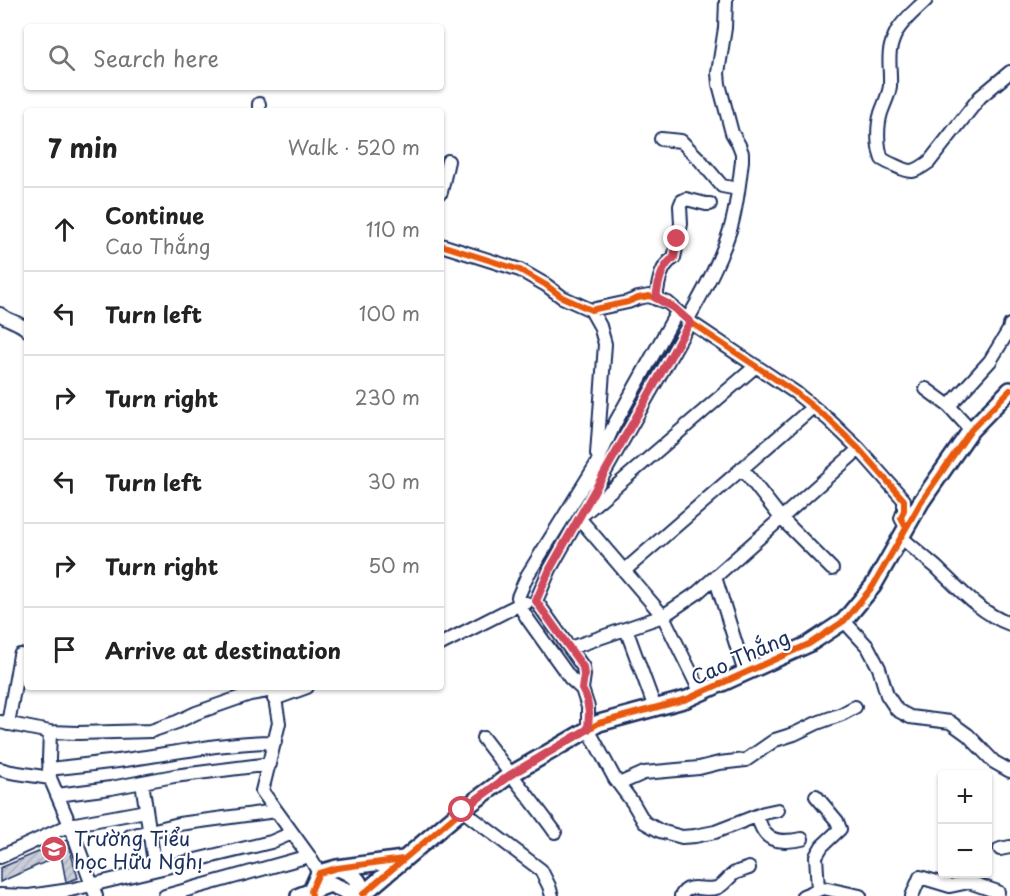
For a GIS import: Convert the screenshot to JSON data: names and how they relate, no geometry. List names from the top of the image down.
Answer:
{
  "streets": {
    "main road": ["Cao Thắng"]
  },
  "places": {
    "school or university": ["Trường Tiểu học Hữu Nghị"]
  },
  "page": {
    "search": "Search here",
    "heading": ["7 min", "Walk · 520 m"],
    "list": [
      ["Continue", "Cao Thắng", "110 m"],
      ["Turn left", "100 m"],
      ["Turn right", "230 m"],
      ["Turn left", "30 m"],
      ["Turn right", "50 m"],
      "Arrive at destination"
    ],
    "map_buttons": ["+", "−"]
  }
}
